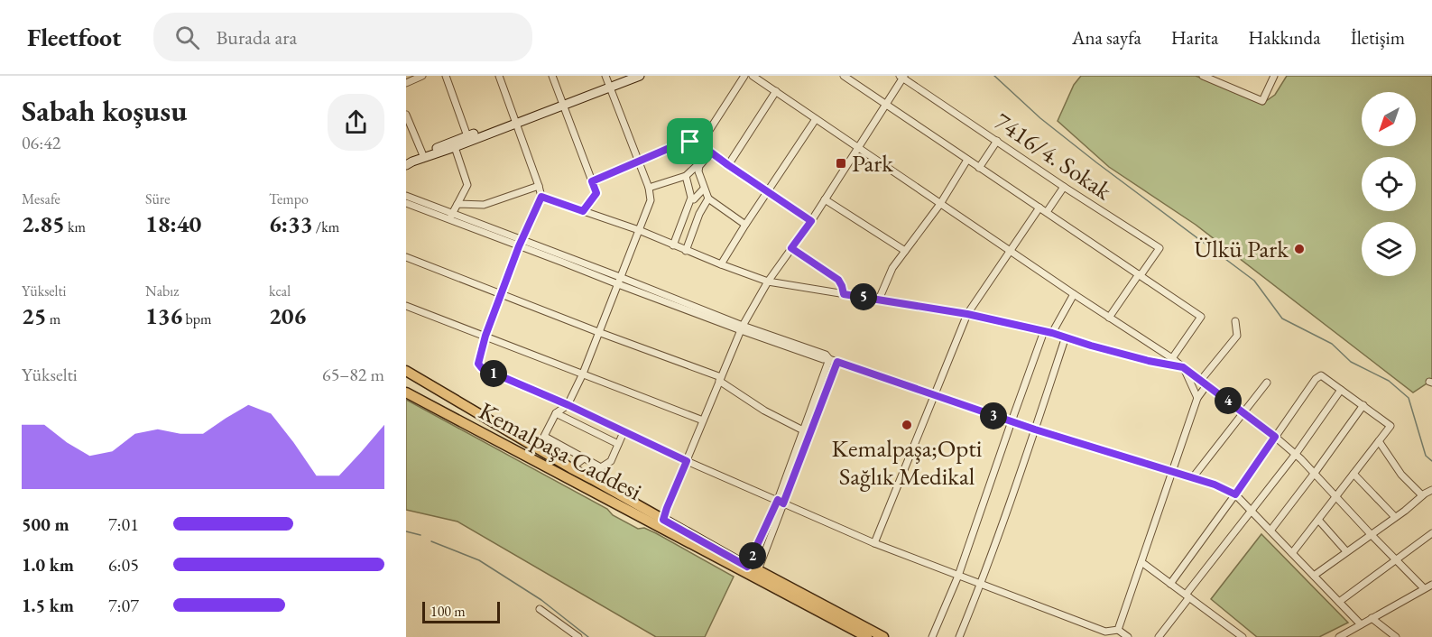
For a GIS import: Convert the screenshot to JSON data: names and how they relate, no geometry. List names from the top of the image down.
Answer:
{
  "streets": {
    "main road": ["Kemalpaşa Caddesi"],
    "street": ["7416/4. Sokak"]
  },
  "places": {
    "transit": ["Park"],
    "other": ["Ülkü Park", "Kemalpaşa;Opti Sağlık Medikal"]
  },
  "scale_bar": "100 m",
  "north": "bottom left",
  "page": {
    "header": "Fleetfoot",
    "search": "Burada ara",
    "nav": [
      "Ana sayfa",
      "Harita",
      "Hakkında",
      "İletişim"
    ],
    "heading": ["Sabah koşusu", "06:42"],
    "stats": [
      ["Mesafe", "2.85 km"],
      ["Süre", "18:40"],
      ["Tempo", "6:33 /km"],
      ["Yükselti", "25 m"],
      ["Nabız", "136 bpm"],
      ["kcal", "206"]
    ],
    "pins": [
      "5",
      "1",
      "4",
      "3",
      "2"
    ],
    "chart": ["Yükselti", "65–82 m"],
    "list": [
      {
        "name": "500 m",
        "note": "7:01"
      },
      {
        "name": "1.0 km",
        "note": "6:05"
      },
      {
        "name": "1.5 km",
        "note": "7:07"
      }
    ],
    "scale": "100 m"
  }
}
